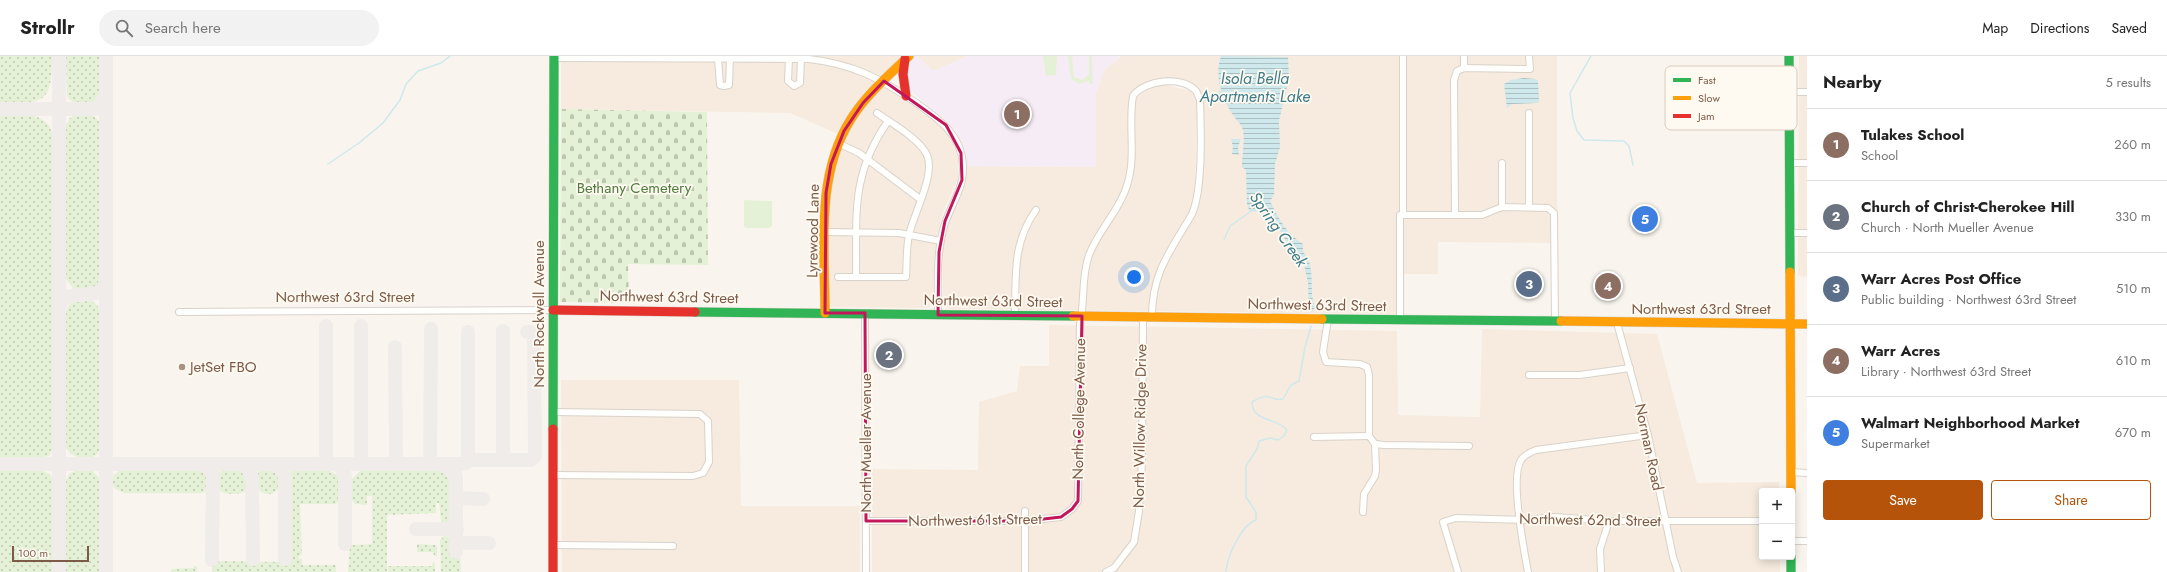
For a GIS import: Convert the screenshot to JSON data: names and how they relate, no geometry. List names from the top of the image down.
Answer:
{
  "streets": {
    "main road": ["Lyrewood Lane", "Northwest 63rd Street", "North Rockwell Avenue"],
    "street": [
      "North College Avenue",
      "North Willow Ridge Drive",
      "North Mueller Avenue",
      "Norman Road",
      "Northwest 61st Street",
      "Northwest 62nd Street"
    ]
  },
  "crossings": [
    ["Lyrewood Lane", "Northwest 63rd Street"],
    ["Northwest 63rd Street", "North Rockwell Avenue"],
    ["Northwest 63rd Street", "North College Avenue"],
    ["Northwest 63rd Street", "North Willow Ridge Drive"],
    ["Northwest 63rd Street", "North Mueller Avenue"],
    ["Northwest 63rd Street", "Norman Road"],
    ["North College Avenue", "North Willow Ridge Drive"],
    ["North College Avenue", "Northwest 61st Street"],
    ["North Mueller Avenue", "Northwest 61st Street"],
    ["Norman Road", "Northwest 62nd Street"]
  ],
  "water": ["Isola Bella Apartments Lake", "Spring Creek"],
  "parks": ["Bethany Cemetery"],
  "places": ["JetSet FBO"],
  "legend": ["Fast", "Slow", "Jam"],
  "scale_bar": "100 m",
  "page": {
    "header": "Strollr",
    "search": "Search here",
    "nav": ["Map", "Directions", "Saved"],
    "heading": ["Nearby", "5 results"],
    "pins": [
      "1",
      "5",
      "3",
      "4",
      "2"
    ],
    "list": [
      {
        "mark": "1",
        "name": "Tulakes School",
        "note": "School",
        "value": "260 m"
      },
      {
        "mark": "2",
        "name": "Church of Christ-Cherokee Hill",
        "note": "Church · North Mueller Avenue",
        "value": "330 m"
      },
      {
        "mark": "3",
        "name": "Warr Acres Post Office",
        "note": "Public building · Northwest 63rd Street",
        "value": "510 m"
      },
      {
        "mark": "4",
        "name": "Warr Acres",
        "note": "Library · Northwest 63rd Street",
        "value": "610 m"
      },
      {
        "mark": "5",
        "name": "Walmart Neighborhood Market",
        "note": "Supermarket",
        "value": "670 m"
      }
    ],
    "buttons": ["Save", "Share"],
    "map_buttons": ["+", "−"],
    "scale": "100 m"
  }
}
